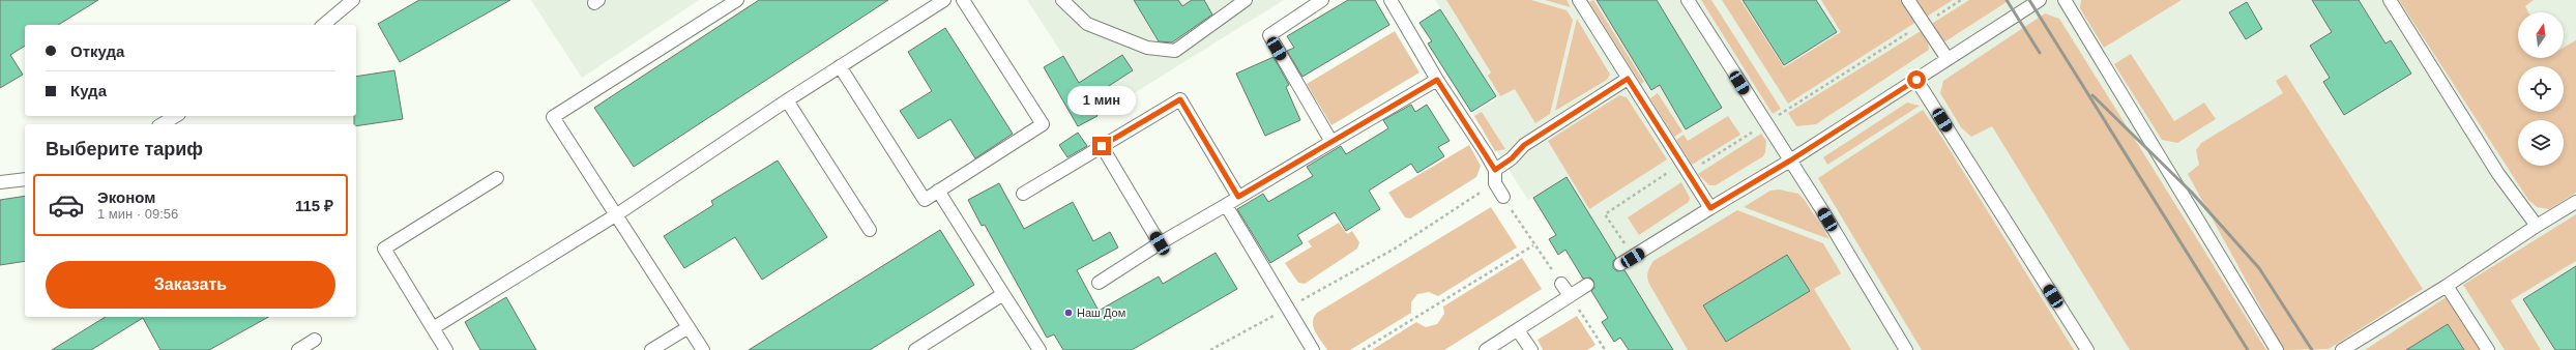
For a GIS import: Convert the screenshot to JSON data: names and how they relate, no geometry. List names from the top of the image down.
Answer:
{
  "places": ["Наш Дом"],
  "north": "top",
  "page": {
    "banner": ["Откуда", "Куда"],
    "bubble": "1 мин",
    "heading": "Выберите тариф",
    "list": [
      {
        "name": "Эконом",
        "note": "1 мин · 09:56",
        "value": "115 ₽"
      }
    ],
    "buttons": "Заказать"
  }
}
